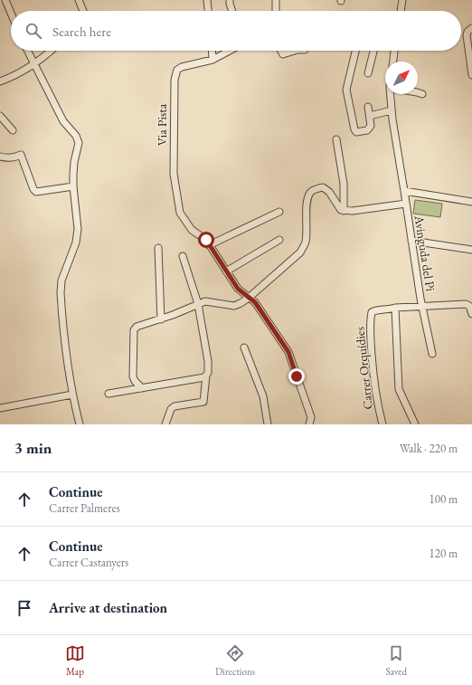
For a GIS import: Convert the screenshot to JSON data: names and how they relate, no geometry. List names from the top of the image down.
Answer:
{
  "streets": {
    "street": ["Via Pista", "Avinguda del Pi", "Carrer Orquídies"]
  },
  "crossings": [
    ["Avinguda del Pi", "Carrer Orquídies"]
  ],
  "north": "top right",
  "page": {
    "search": "Search here",
    "heading": ["3 min", "Walk · 220 m"],
    "list": [
      ["Continue", "Carrer Palmeres", "100 m"],
      ["Continue", "Carrer Castanyers", "120 m"],
      "Arrive at destination"
    ],
    "nav": ["Map", "Directions", "Saved"]
  }
}
